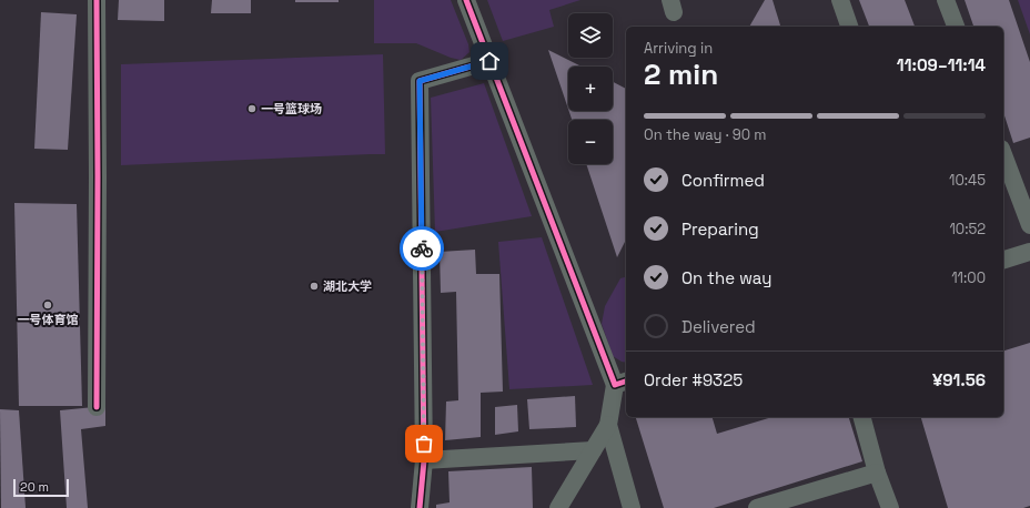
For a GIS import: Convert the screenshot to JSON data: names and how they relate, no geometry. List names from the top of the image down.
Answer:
{
  "places": ["一号篮球场", "湖北大学", "一号体育馆"],
  "scale_bar": "20 m",
  "page": {
    "map_buttons": ["+", "−"],
    "heading": ["2 min", "Arriving in", "11:09–11:14"],
    "panel": ["Order #9325", "¥91.56"],
    "bar": "On the way · 90 m",
    "list": [
      ["Confirmed", "10:45"],
      ["Preparing", "10:52"],
      ["On the way", "11:00"],
      "Delivered"
    ],
    "scale": "20 m"
  }
}
